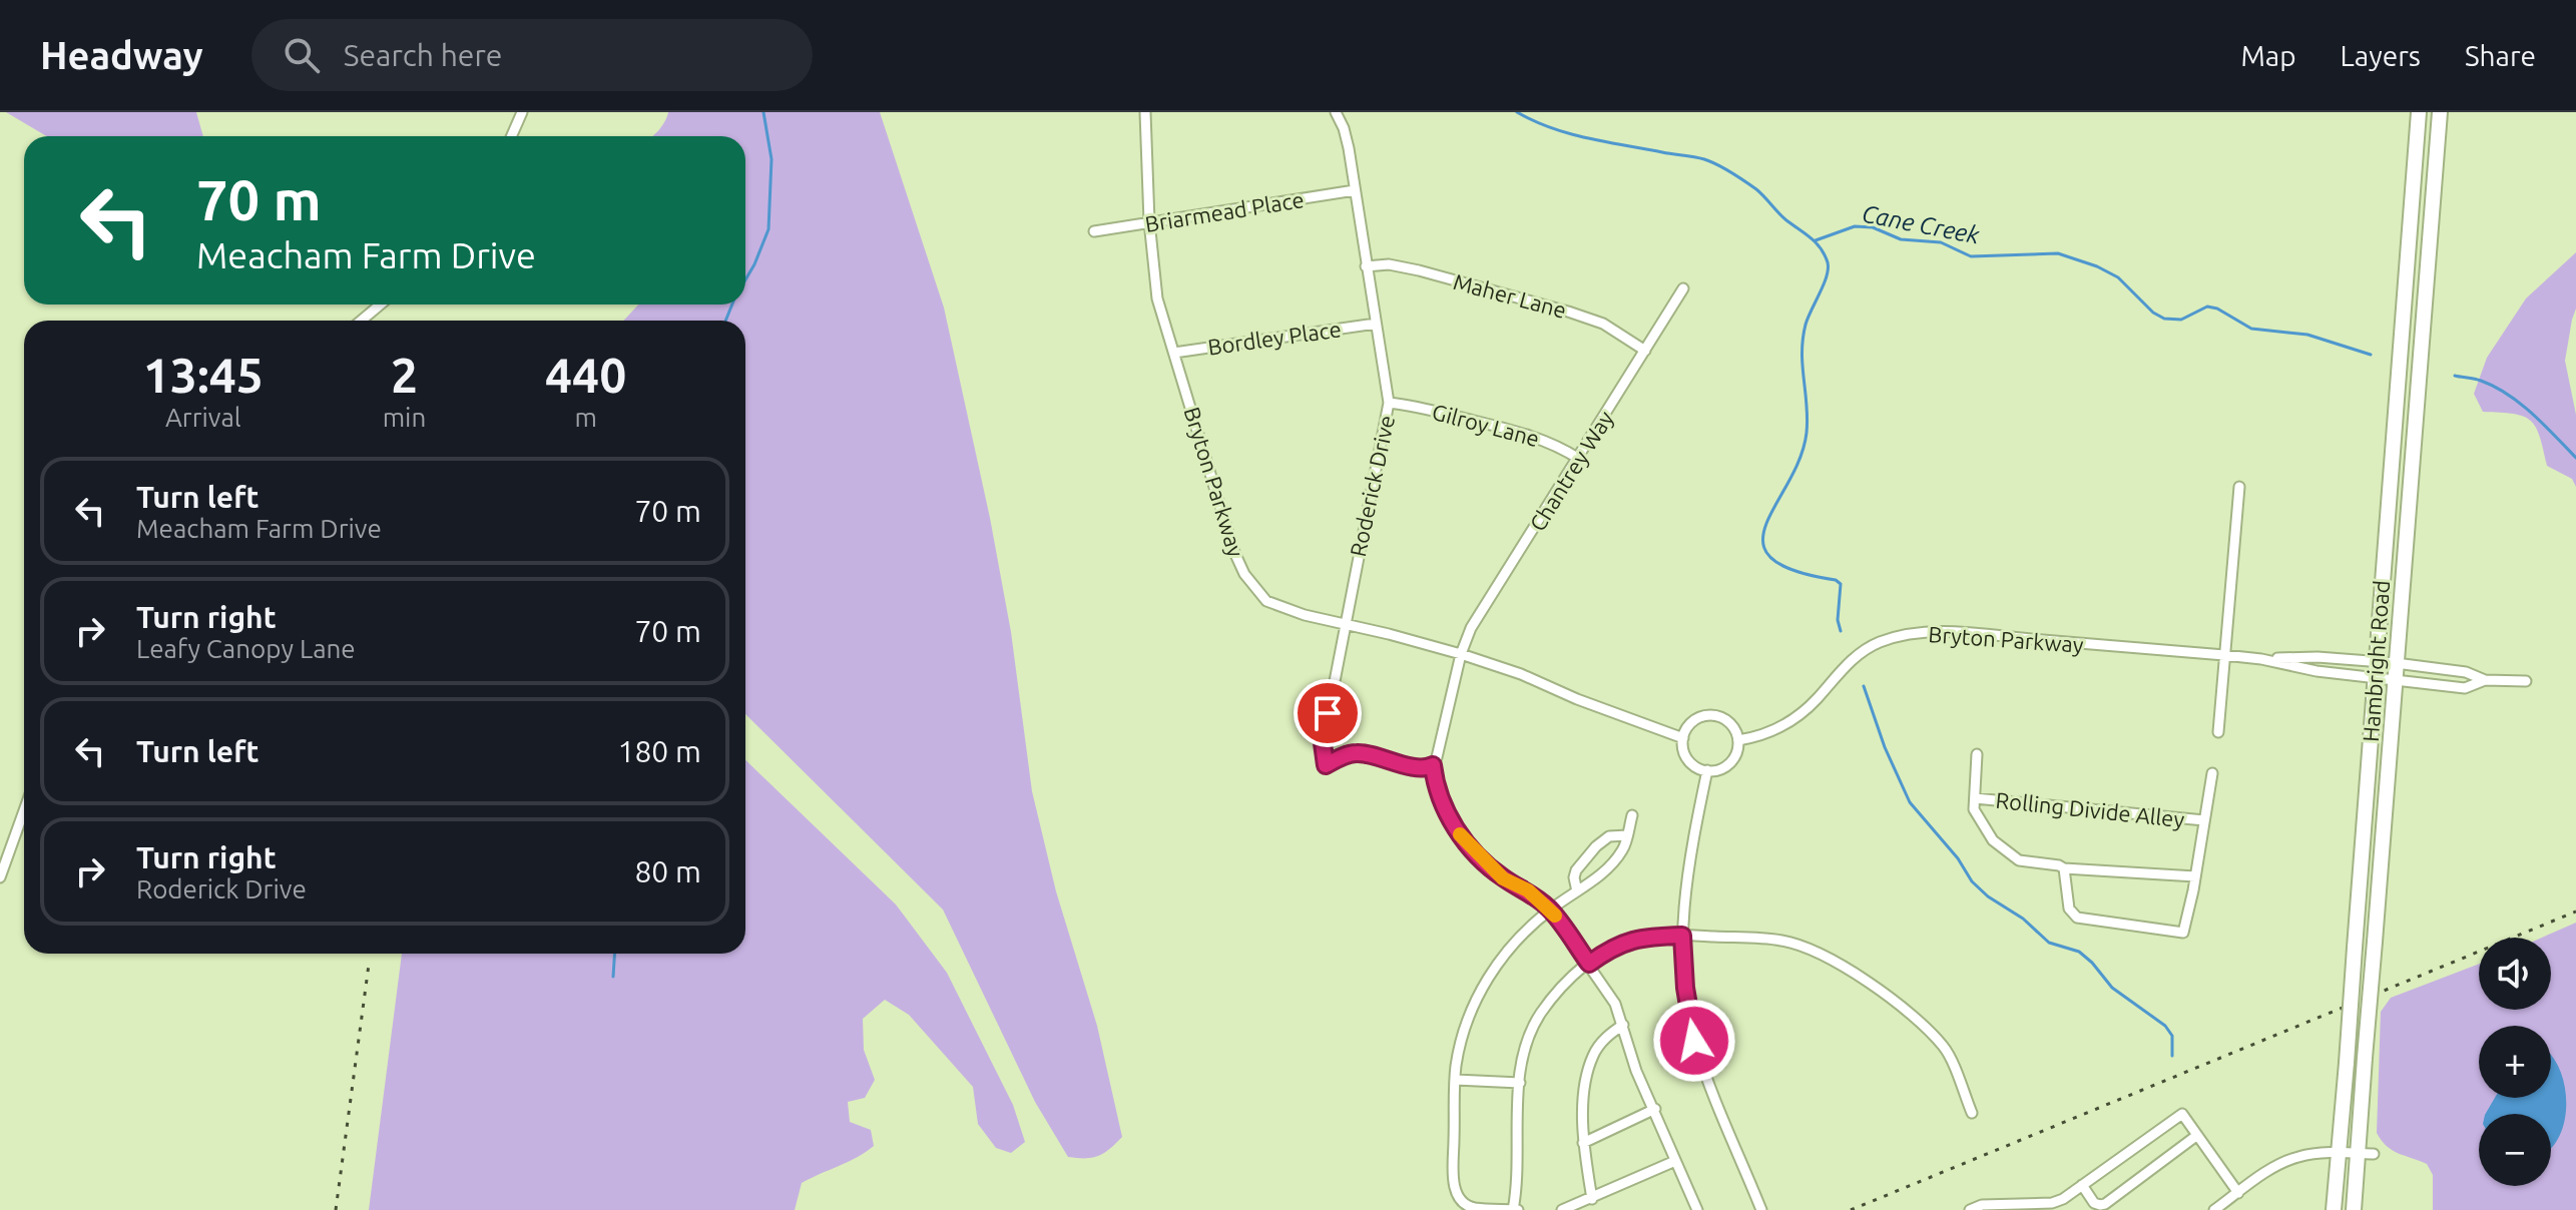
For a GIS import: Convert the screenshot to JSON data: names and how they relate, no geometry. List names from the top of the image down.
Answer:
{
  "streets": {
    "street": [
      "Briarmead Place",
      "Maher Lane",
      "Bordley Place",
      "Gilroy Lane",
      "Chantrey Way",
      "Bryton Parkway",
      "Roderick Drive",
      "Hambright Road",
      "Rolling Divide Alley"
    ]
  },
  "crossings": [
    ["Briarmead Place", "Bryton Parkway"],
    ["Briarmead Place", "Roderick Drive"],
    ["Maher Lane", "Chantrey Way"],
    ["Maher Lane", "Roderick Drive"],
    ["Bordley Place", "Bryton Parkway"],
    ["Bordley Place", "Roderick Drive"],
    ["Gilroy Lane", "Chantrey Way"],
    ["Gilroy Lane", "Roderick Drive"],
    ["Chantrey Way", "Bryton Parkway"],
    ["Chantrey Way", "Roderick Drive"],
    ["Bryton Parkway", "Roderick Drive"],
    ["Bryton Parkway", "Hambright Road"]
  ],
  "water": ["Cane Creek"],
  "page": {
    "header": "Headway",
    "search": "Search here",
    "nav": ["Map", "Layers", "Share"],
    "turn": ["70 m", "Meacham Farm Drive"],
    "eta": [
      "13:45",
      "Arrival",
      "2",
      "min",
      "440",
      "m"
    ],
    "list": [
      {
        "name": "Turn left",
        "note": "Meacham Farm Drive",
        "value": "70 m"
      },
      {
        "name": "Turn right",
        "note": "Leafy Canopy Lane",
        "value": "70 m"
      },
      {
        "name": "Turn left",
        "value": "180 m"
      },
      {
        "name": "Turn right",
        "note": "Roderick Drive",
        "value": "80 m"
      }
    ],
    "map_buttons": ["+", "−"]
  }
}
